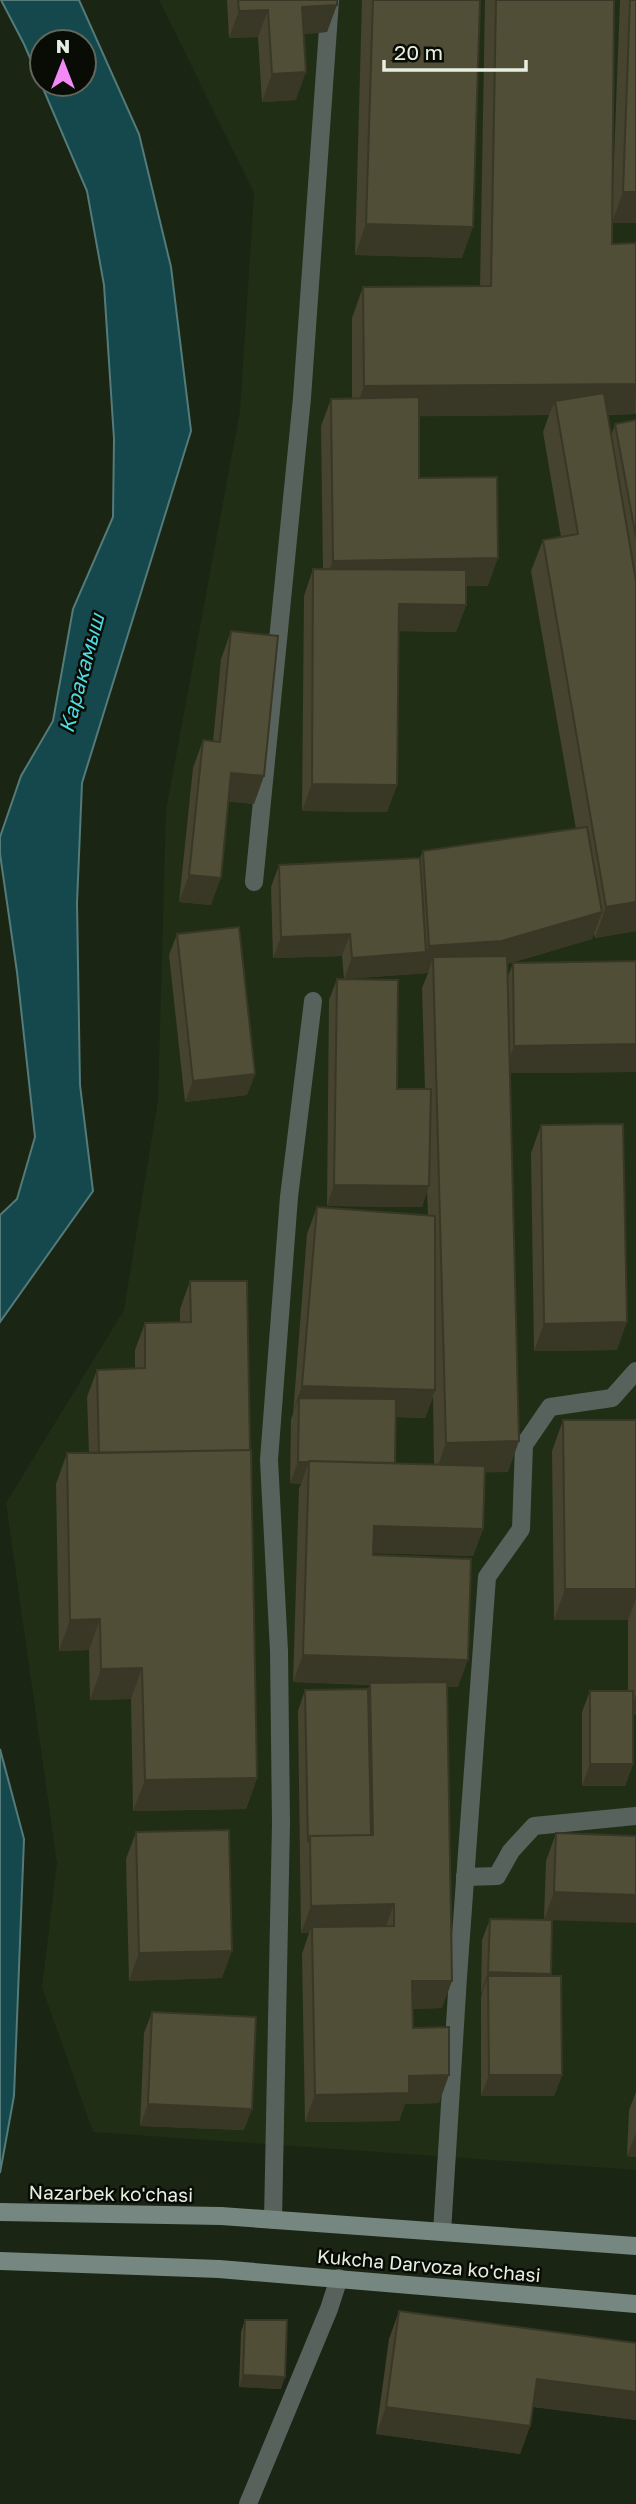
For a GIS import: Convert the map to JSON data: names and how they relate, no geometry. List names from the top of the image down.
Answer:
{
  "streets": {
    "main road": ["Nazarbek ko'chasi", "Kukcha Darvoza ko'chasi"]
  },
  "crossings": [
    ["Nazarbek ko'chasi", "Kukcha Darvoza ko'chasi"]
  ],
  "water": ["Каракамыш"],
  "scale_bar": "20 m",
  "north": "top"
}
